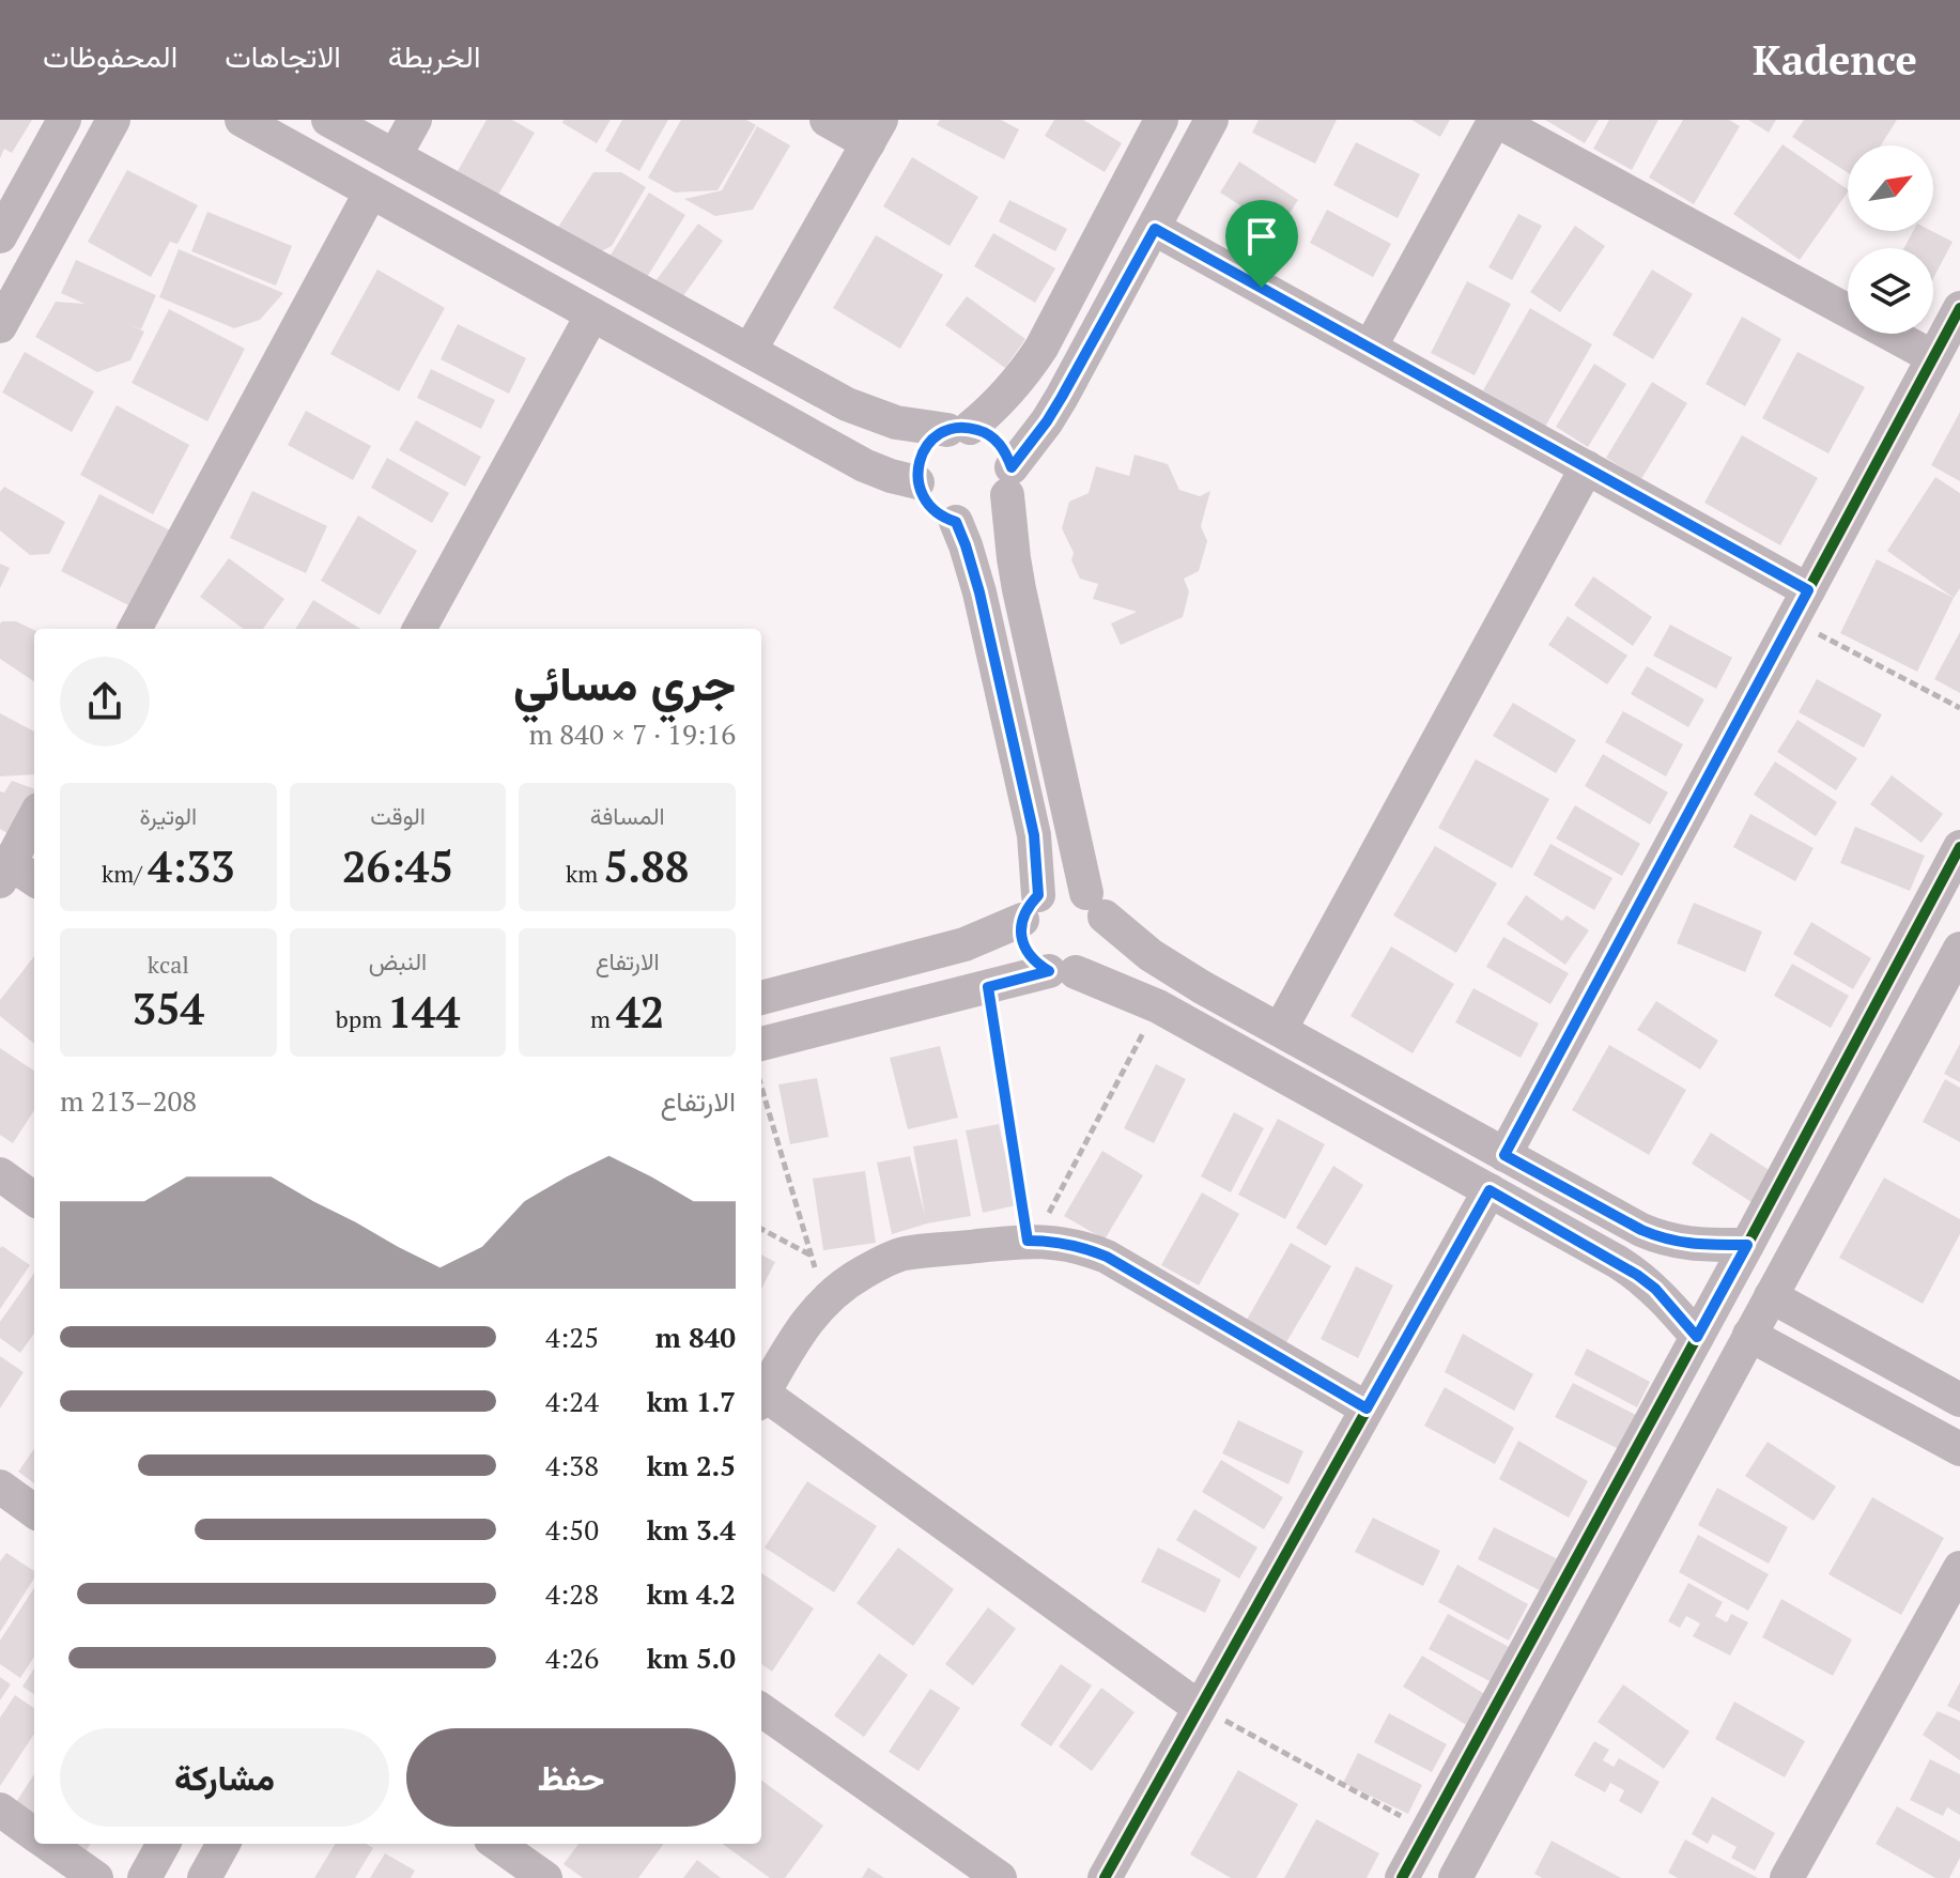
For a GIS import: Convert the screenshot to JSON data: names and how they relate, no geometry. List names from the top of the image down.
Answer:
{
  "north": "top right",
  "page": {
    "header": "Kadence",
    "nav": ["الخريطة", "الاتجاهات", "المحفوظات"],
    "heading": ["جري مسائي", "19:16 · 7 × 840 m"],
    "stats": [
      ["المسافة", "5.88 km"],
      ["الوقت", "26:45"],
      ["الوتيرة", "4:33 /km"],
      ["الارتفاع", "42 m"],
      ["النبض", "144 bpm"],
      ["kcal", "354"]
    ],
    "chart": ["الارتفاع", "208–213 m"],
    "list": [
      {
        "name": "840 m",
        "note": "4:25"
      },
      {
        "name": "1.7 km",
        "note": "4:24"
      },
      {
        "name": "2.5 km",
        "note": "4:38"
      },
      {
        "name": "3.4 km",
        "note": "4:50"
      },
      {
        "name": "4.2 km",
        "note": "4:28"
      },
      {
        "name": "5.0 km",
        "note": "4:26"
      }
    ],
    "buttons": ["حفظ", "مشاركة"]
  }
}
